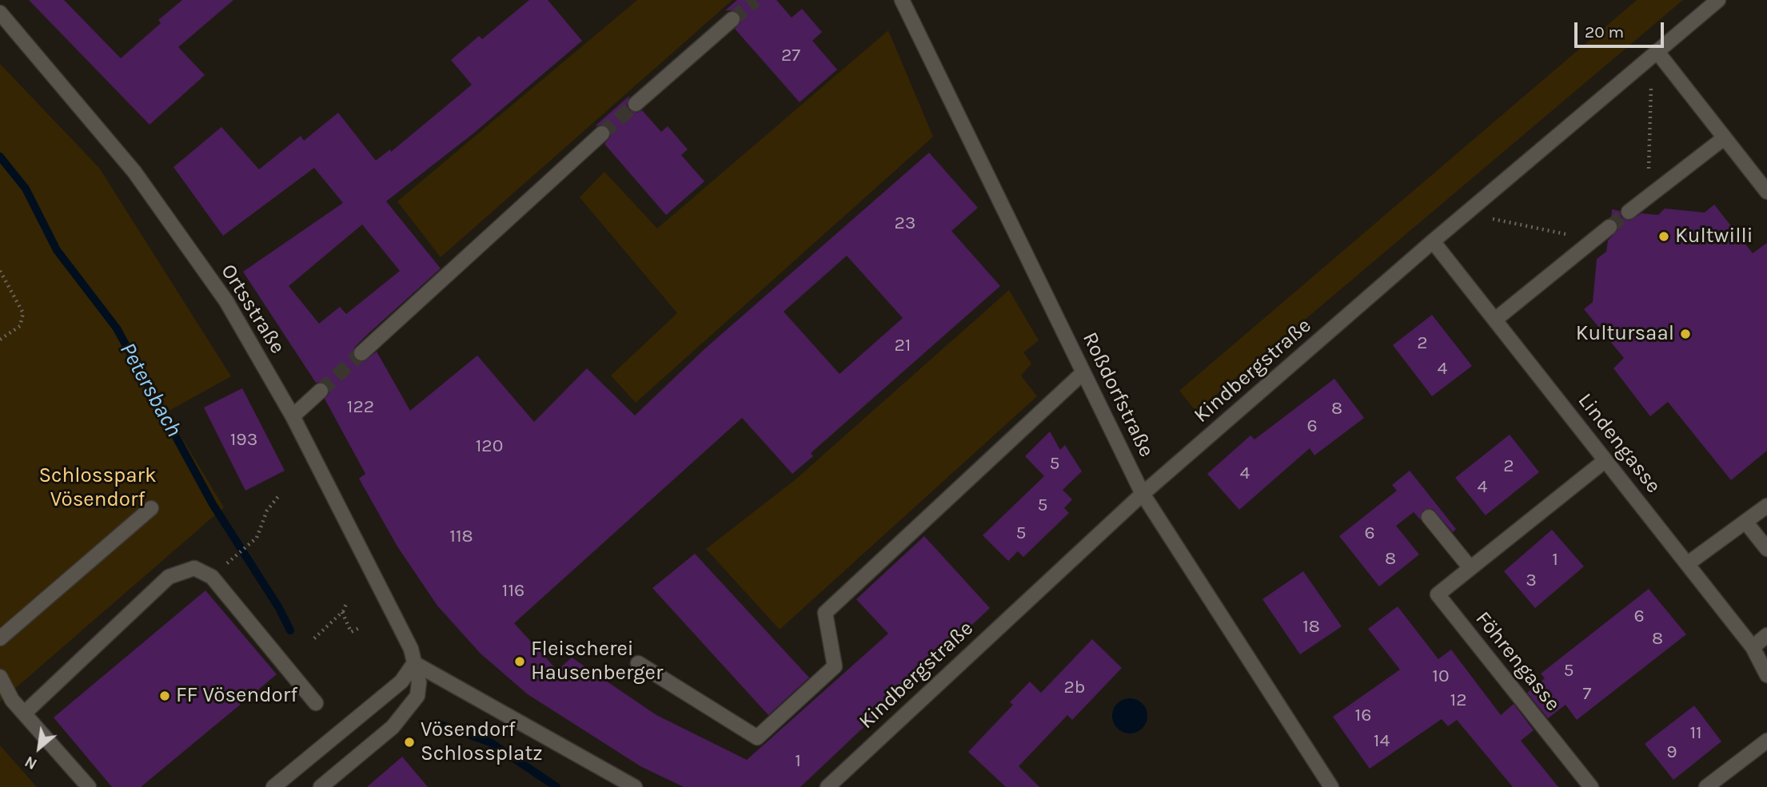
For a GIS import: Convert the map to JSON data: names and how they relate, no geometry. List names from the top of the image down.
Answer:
{
  "streets": {
    "street": [
      "Ortsstraße",
      "Kindbergstraße",
      "Roßdorfstraße",
      "Lindengasse",
      "Föhrengasse"
    ]
  },
  "crossings": [
    ["Kindbergstraße", "Roßdorfstraße"],
    ["Kindbergstraße", "Lindengasse"],
    ["Lindengasse", "Föhrengasse"]
  ],
  "water": ["Petersbach"],
  "parks": ["Schlosspark Vösendorf"],
  "places": [
    "Kultwilli",
    "Kultursaal",
    "Fleischerei Hausenberger",
    "FF Vösendorf",
    "Vösendorf Schlossplatz"
  ],
  "house_numbers": [
    "27",
    "23",
    "2",
    "21",
    "4",
    "122",
    "8",
    "6",
    "193",
    "120",
    "5",
    "2",
    "4",
    "4",
    "5",
    "5",
    "6",
    "118",
    "8",
    "1",
    "3",
    "116",
    "6",
    "18",
    "8",
    "5",
    "10",
    "2b",
    "7",
    "12",
    "16",
    "11",
    "14",
    "9",
    "1"
  ],
  "scale_bar": "20 m",
  "north": "bottom left"
}
